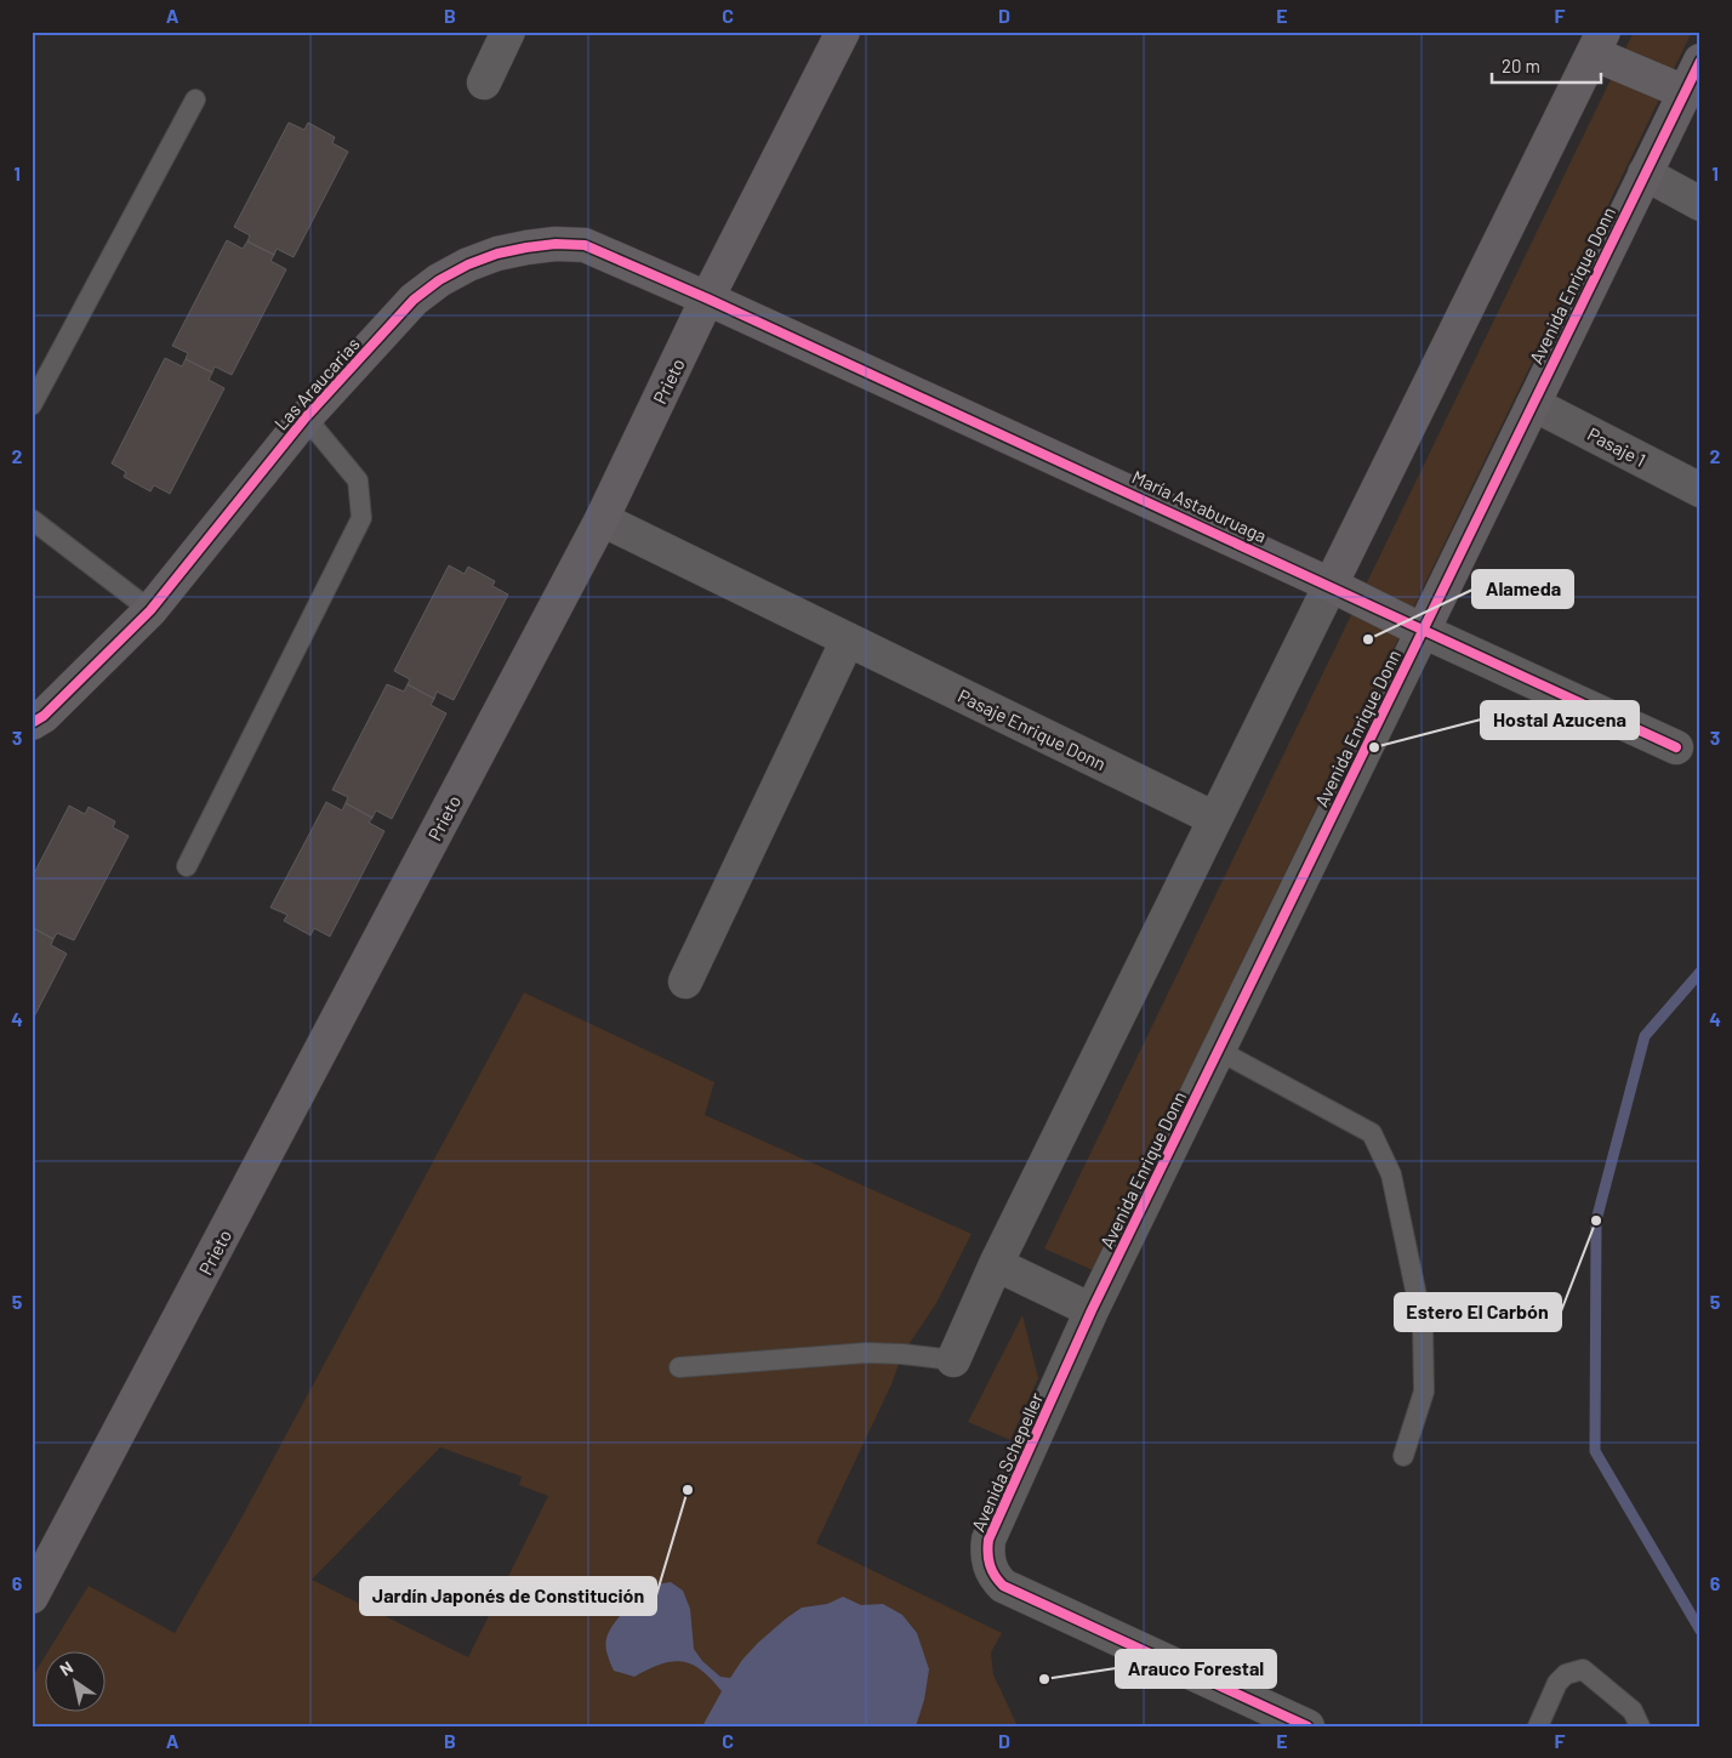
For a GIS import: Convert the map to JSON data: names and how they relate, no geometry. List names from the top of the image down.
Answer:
{
  "streets": {
    "street": [
      "Avenida Enrique Donn",
      "Prieto",
      "Las Araucarias",
      "Pasaje 1",
      "María Astaburuaga",
      "Pasaje Enrique Donn",
      "Avenida Schepeller"
    ]
  },
  "crossings": [
    ["Avenida Enrique Donn", "Pasaje 1"],
    ["Avenida Enrique Donn", "María Astaburuaga"],
    ["Avenida Enrique Donn", "Avenida Schepeller"],
    ["Prieto", "Las Araucarias"],
    ["Prieto", "María Astaburuaga"],
    ["Prieto", "Pasaje Enrique Donn"],
    ["Las Araucarias", "María Astaburuaga"]
  ],
  "places": [
    "Alameda",
    "Hostal Azucena",
    "Estero El Carbón",
    "Jardín Japonés de Constitución",
    "Arauco Forestal"
  ],
  "scale_bar": "20 m",
  "north": "top left",
  "grid": {
    "columns": [
      "A",
      "B",
      "C",
      "D",
      "E",
      "F"
    ],
    "rows": [
      "1",
      "2",
      "3",
      "4",
      "5",
      "6"
    ]
  }
}
